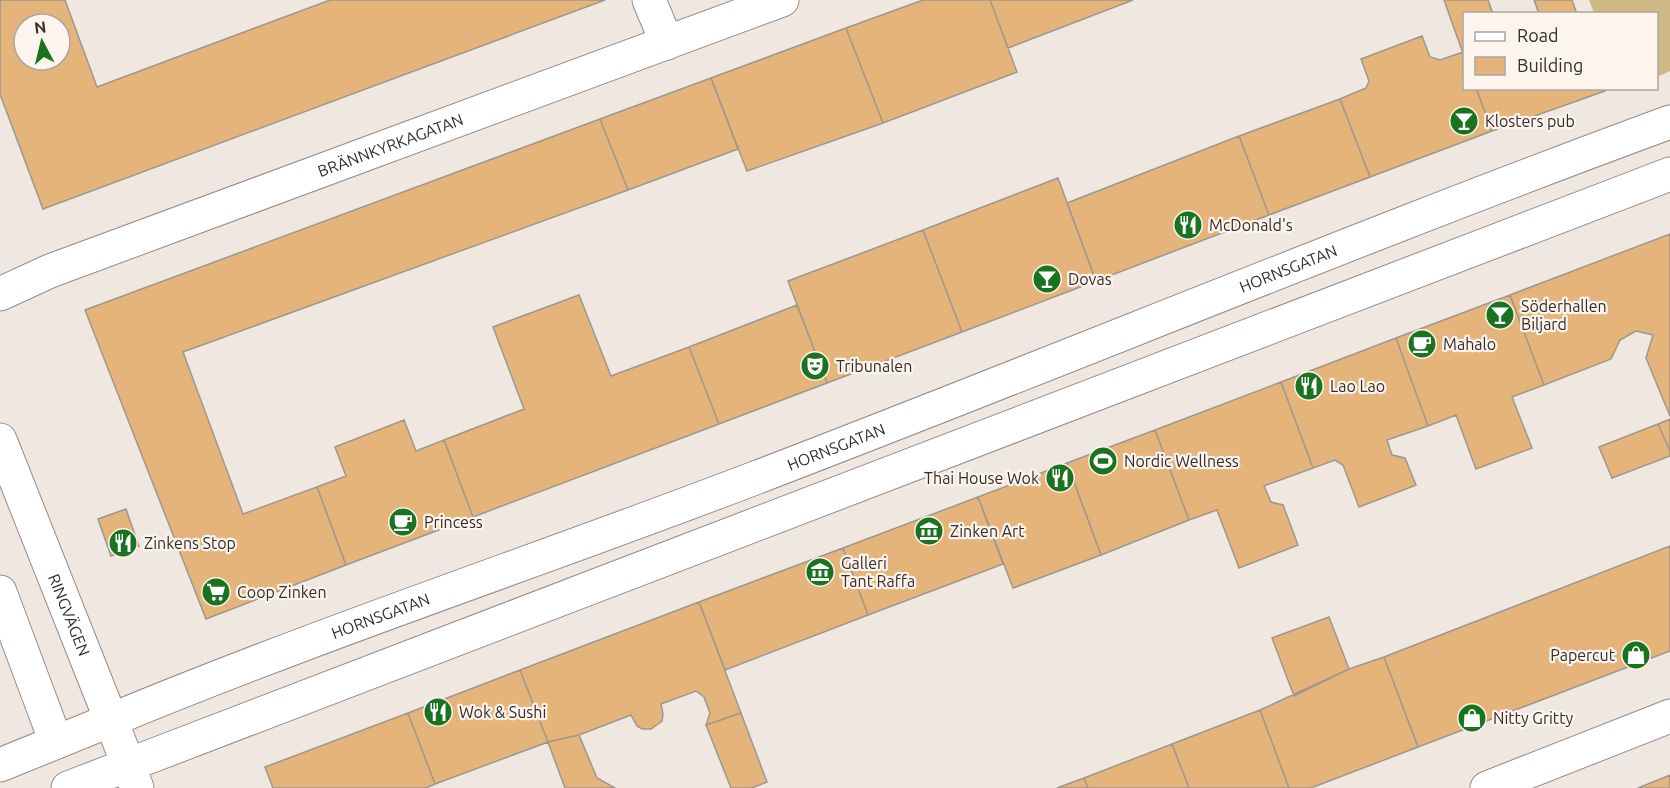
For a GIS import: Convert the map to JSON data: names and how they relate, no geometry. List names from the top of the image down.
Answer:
{
  "streets": {
    "street": ["BRÄNNKYRKAGATAN", "HORNSGATAN", "RINGVÄGEN"]
  },
  "crossings": [
    ["HORNSGATAN", "RINGVÄGEN"]
  ],
  "places": {
    "bar": ["Klosters pub", "Dovas", "Söderhallen Biljard"],
    "restaurant": [
      "McDonald's",
      "Lao Lao",
      "Thai House Wok",
      "Zinkens Stop",
      "Wok & Sushi"
    ],
    "cafe": ["Mahalo", "Princess"],
    "theatre": ["Tribunalen"],
    "sports": ["Nordic Wellness"],
    "museum": ["Zinken Art", "Galleri Tant Raffa"],
    "supermarket": ["Coop Zinken"],
    "shop": ["Papercut", "Nitty Gritty"]
  },
  "legend": ["Road", "Building"],
  "north": "top"
}
